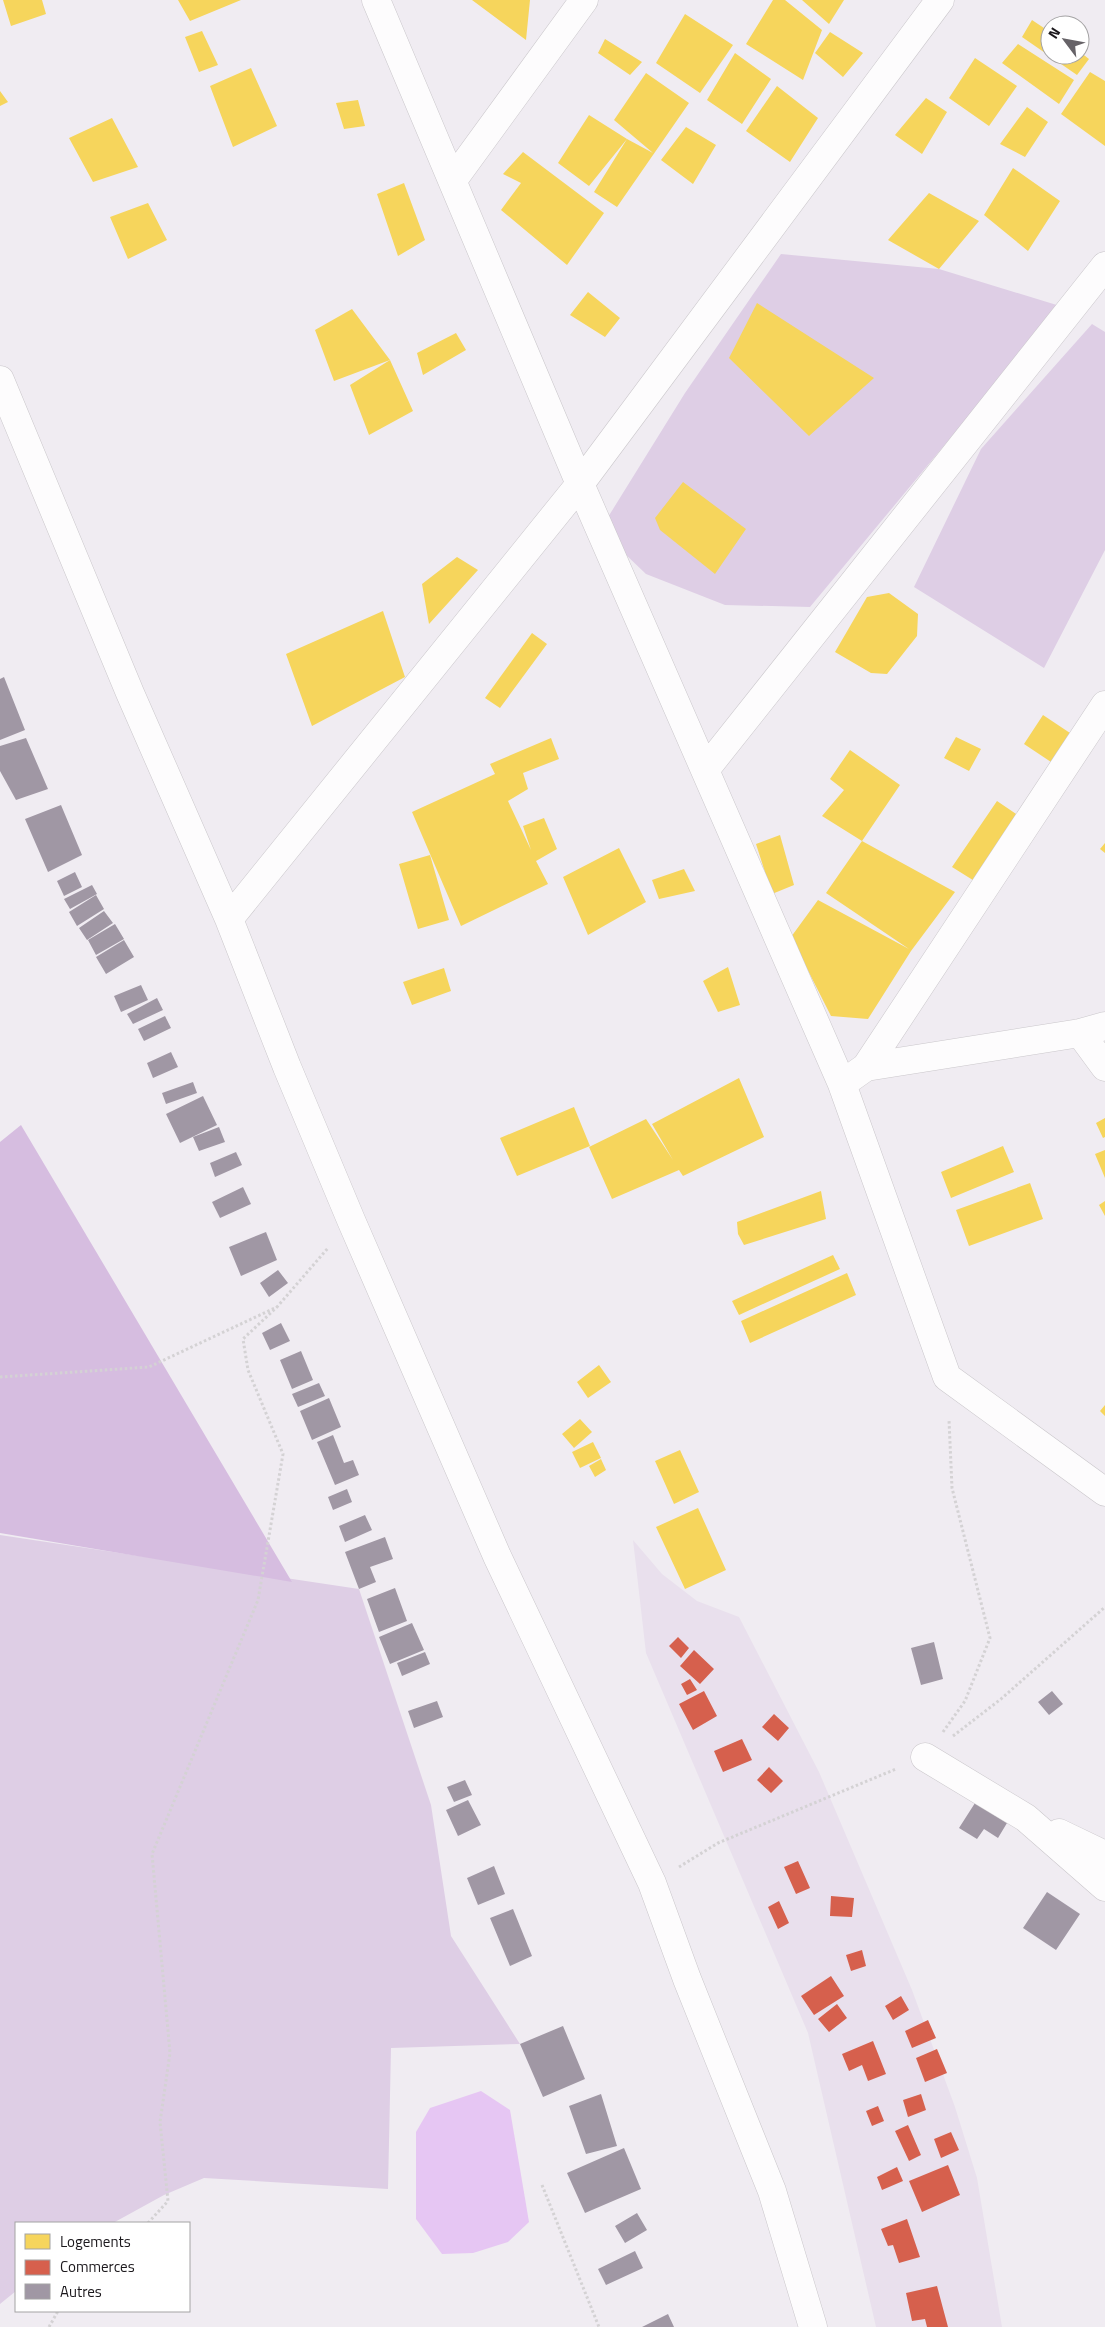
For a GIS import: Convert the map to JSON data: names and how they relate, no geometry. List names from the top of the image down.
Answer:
{
  "legend": ["Logements", "Commerces", "Autres"],
  "north": "top left"
}
